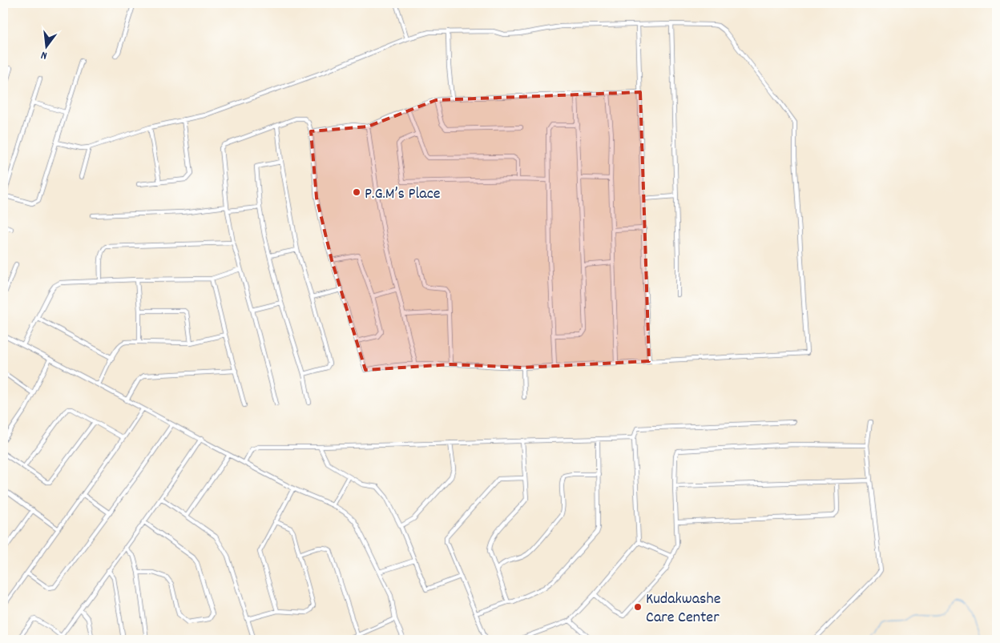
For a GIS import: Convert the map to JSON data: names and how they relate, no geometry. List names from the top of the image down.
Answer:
{
  "places": ["P.G.M’s Place", "Kudakwashe Care Center"],
  "north": "bottom"
}
